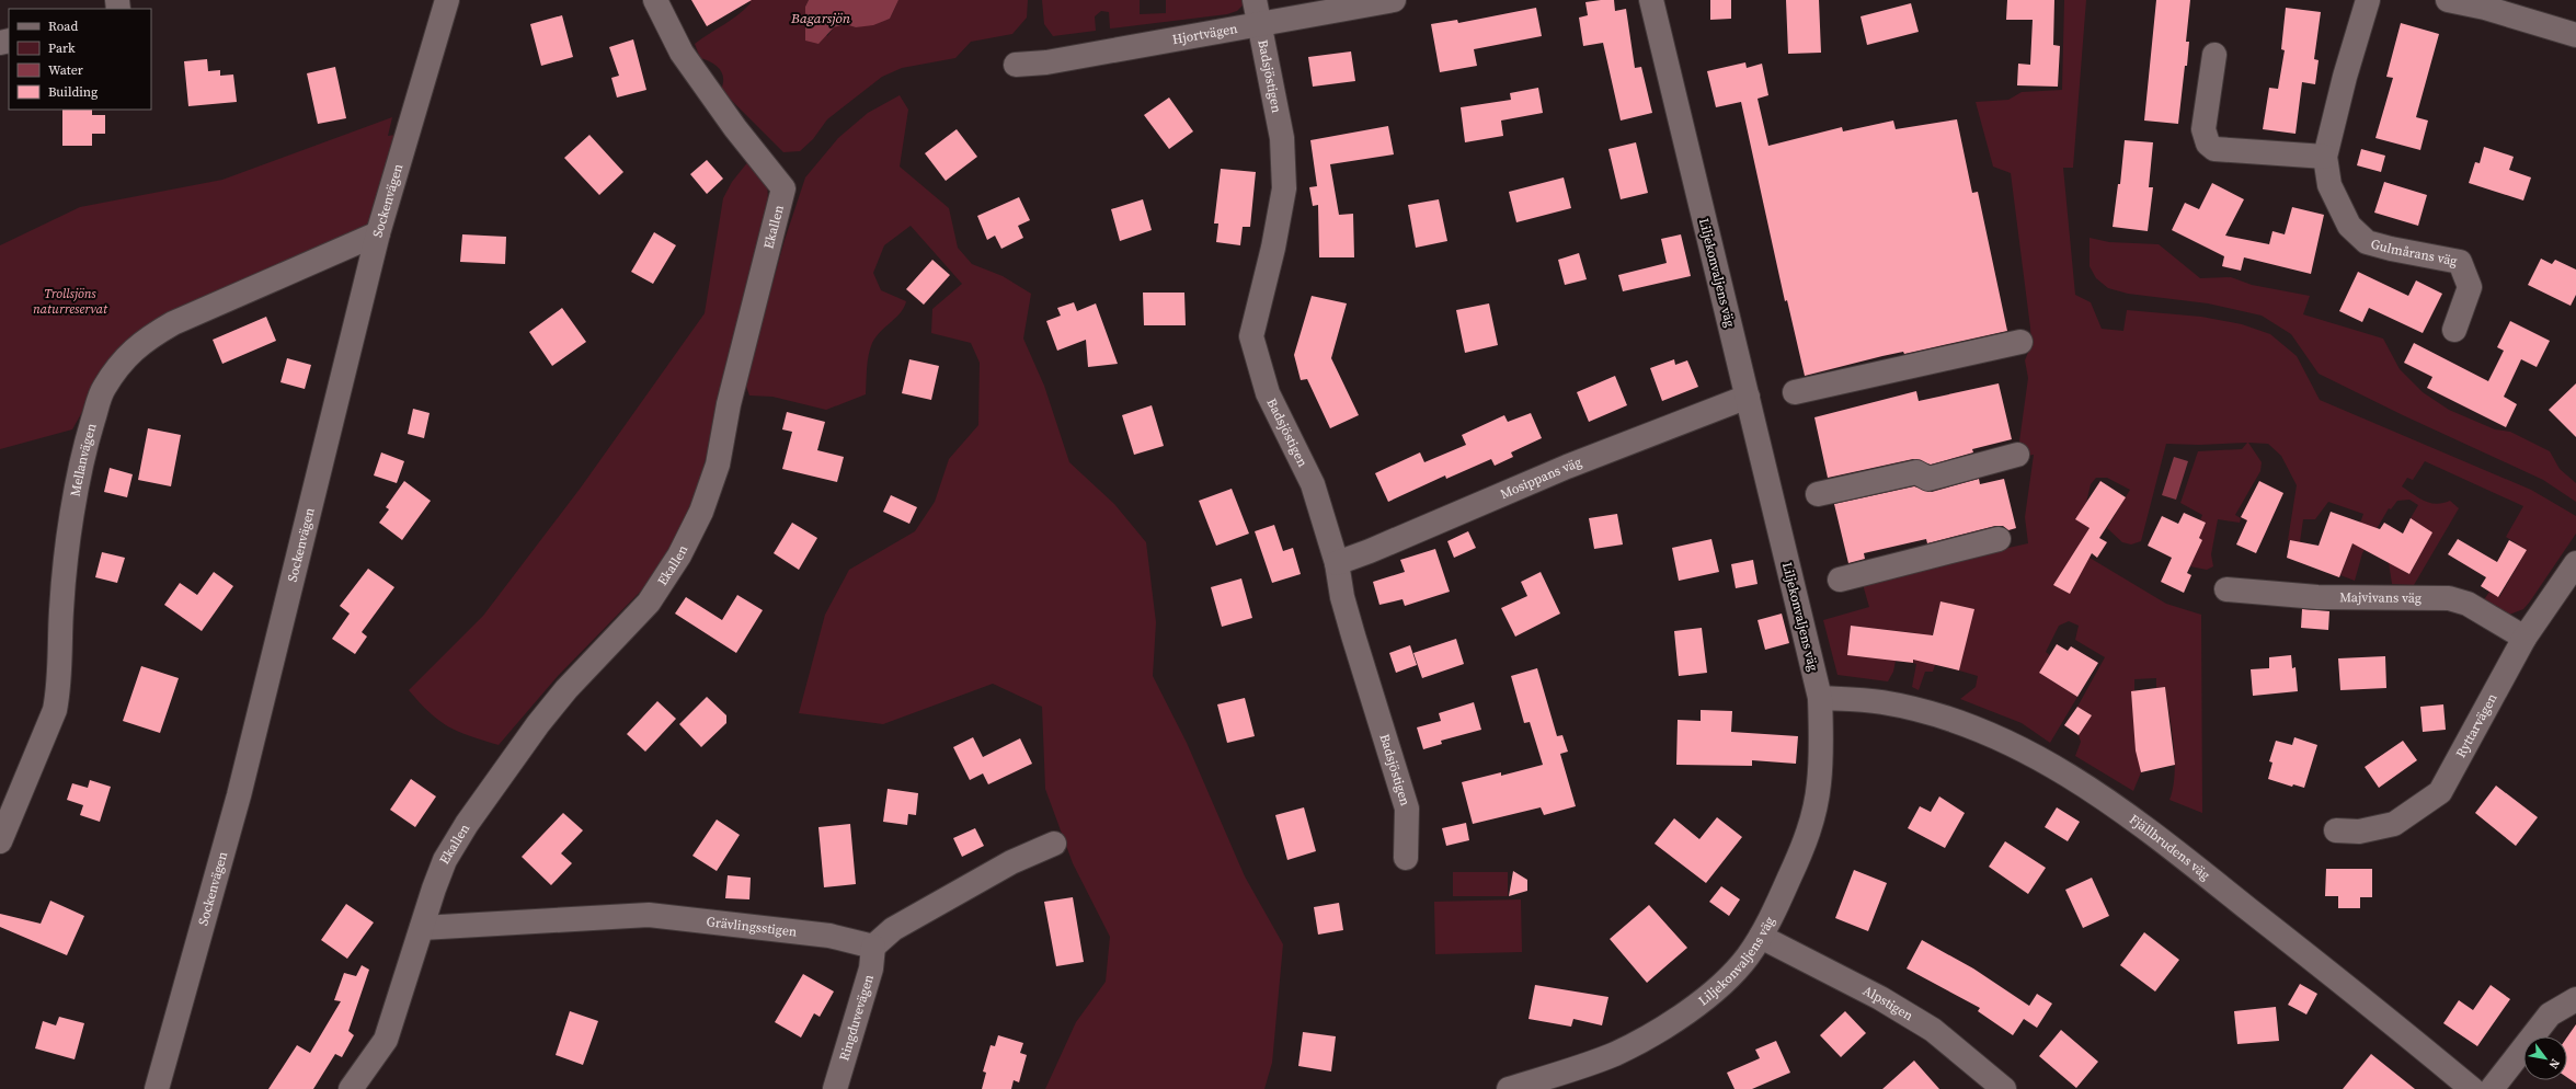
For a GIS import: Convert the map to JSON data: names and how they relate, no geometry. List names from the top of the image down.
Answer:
{
  "streets": {
    "street": [
      "Hjortvägen",
      "Badsjöstigen",
      "Sockenvägen",
      "Ekallen",
      "Gulmårans väg",
      "Liljekonvaljens väg",
      "Mellanvägen",
      "Mosippans väg",
      "Majvivans väg",
      "Ryttarvägen",
      "Fjällbrudens väg",
      "Grävlingsstigen",
      "Alpstigen",
      "Ringduvevägen"
    ]
  },
  "crossings": [
    ["Hjortvägen", "Badsjöstigen"],
    ["Badsjöstigen", "Mosippans väg"],
    ["Sockenvägen", "Mellanvägen"],
    ["Ekallen", "Grävlingsstigen"],
    ["Liljekonvaljens väg", "Mosippans väg"],
    ["Liljekonvaljens väg", "Fjällbrudens väg"],
    ["Liljekonvaljens väg", "Alpstigen"],
    ["Majvivans väg", "Ryttarvägen"],
    ["Grävlingsstigen", "Ringduvevägen"]
  ],
  "water": ["Bagarsjön"],
  "parks": ["Trollsjöns naturreservat"],
  "legend": [
    "Road",
    "Park",
    "Water",
    "Building"
  ],
  "north": "bottom right"
}
